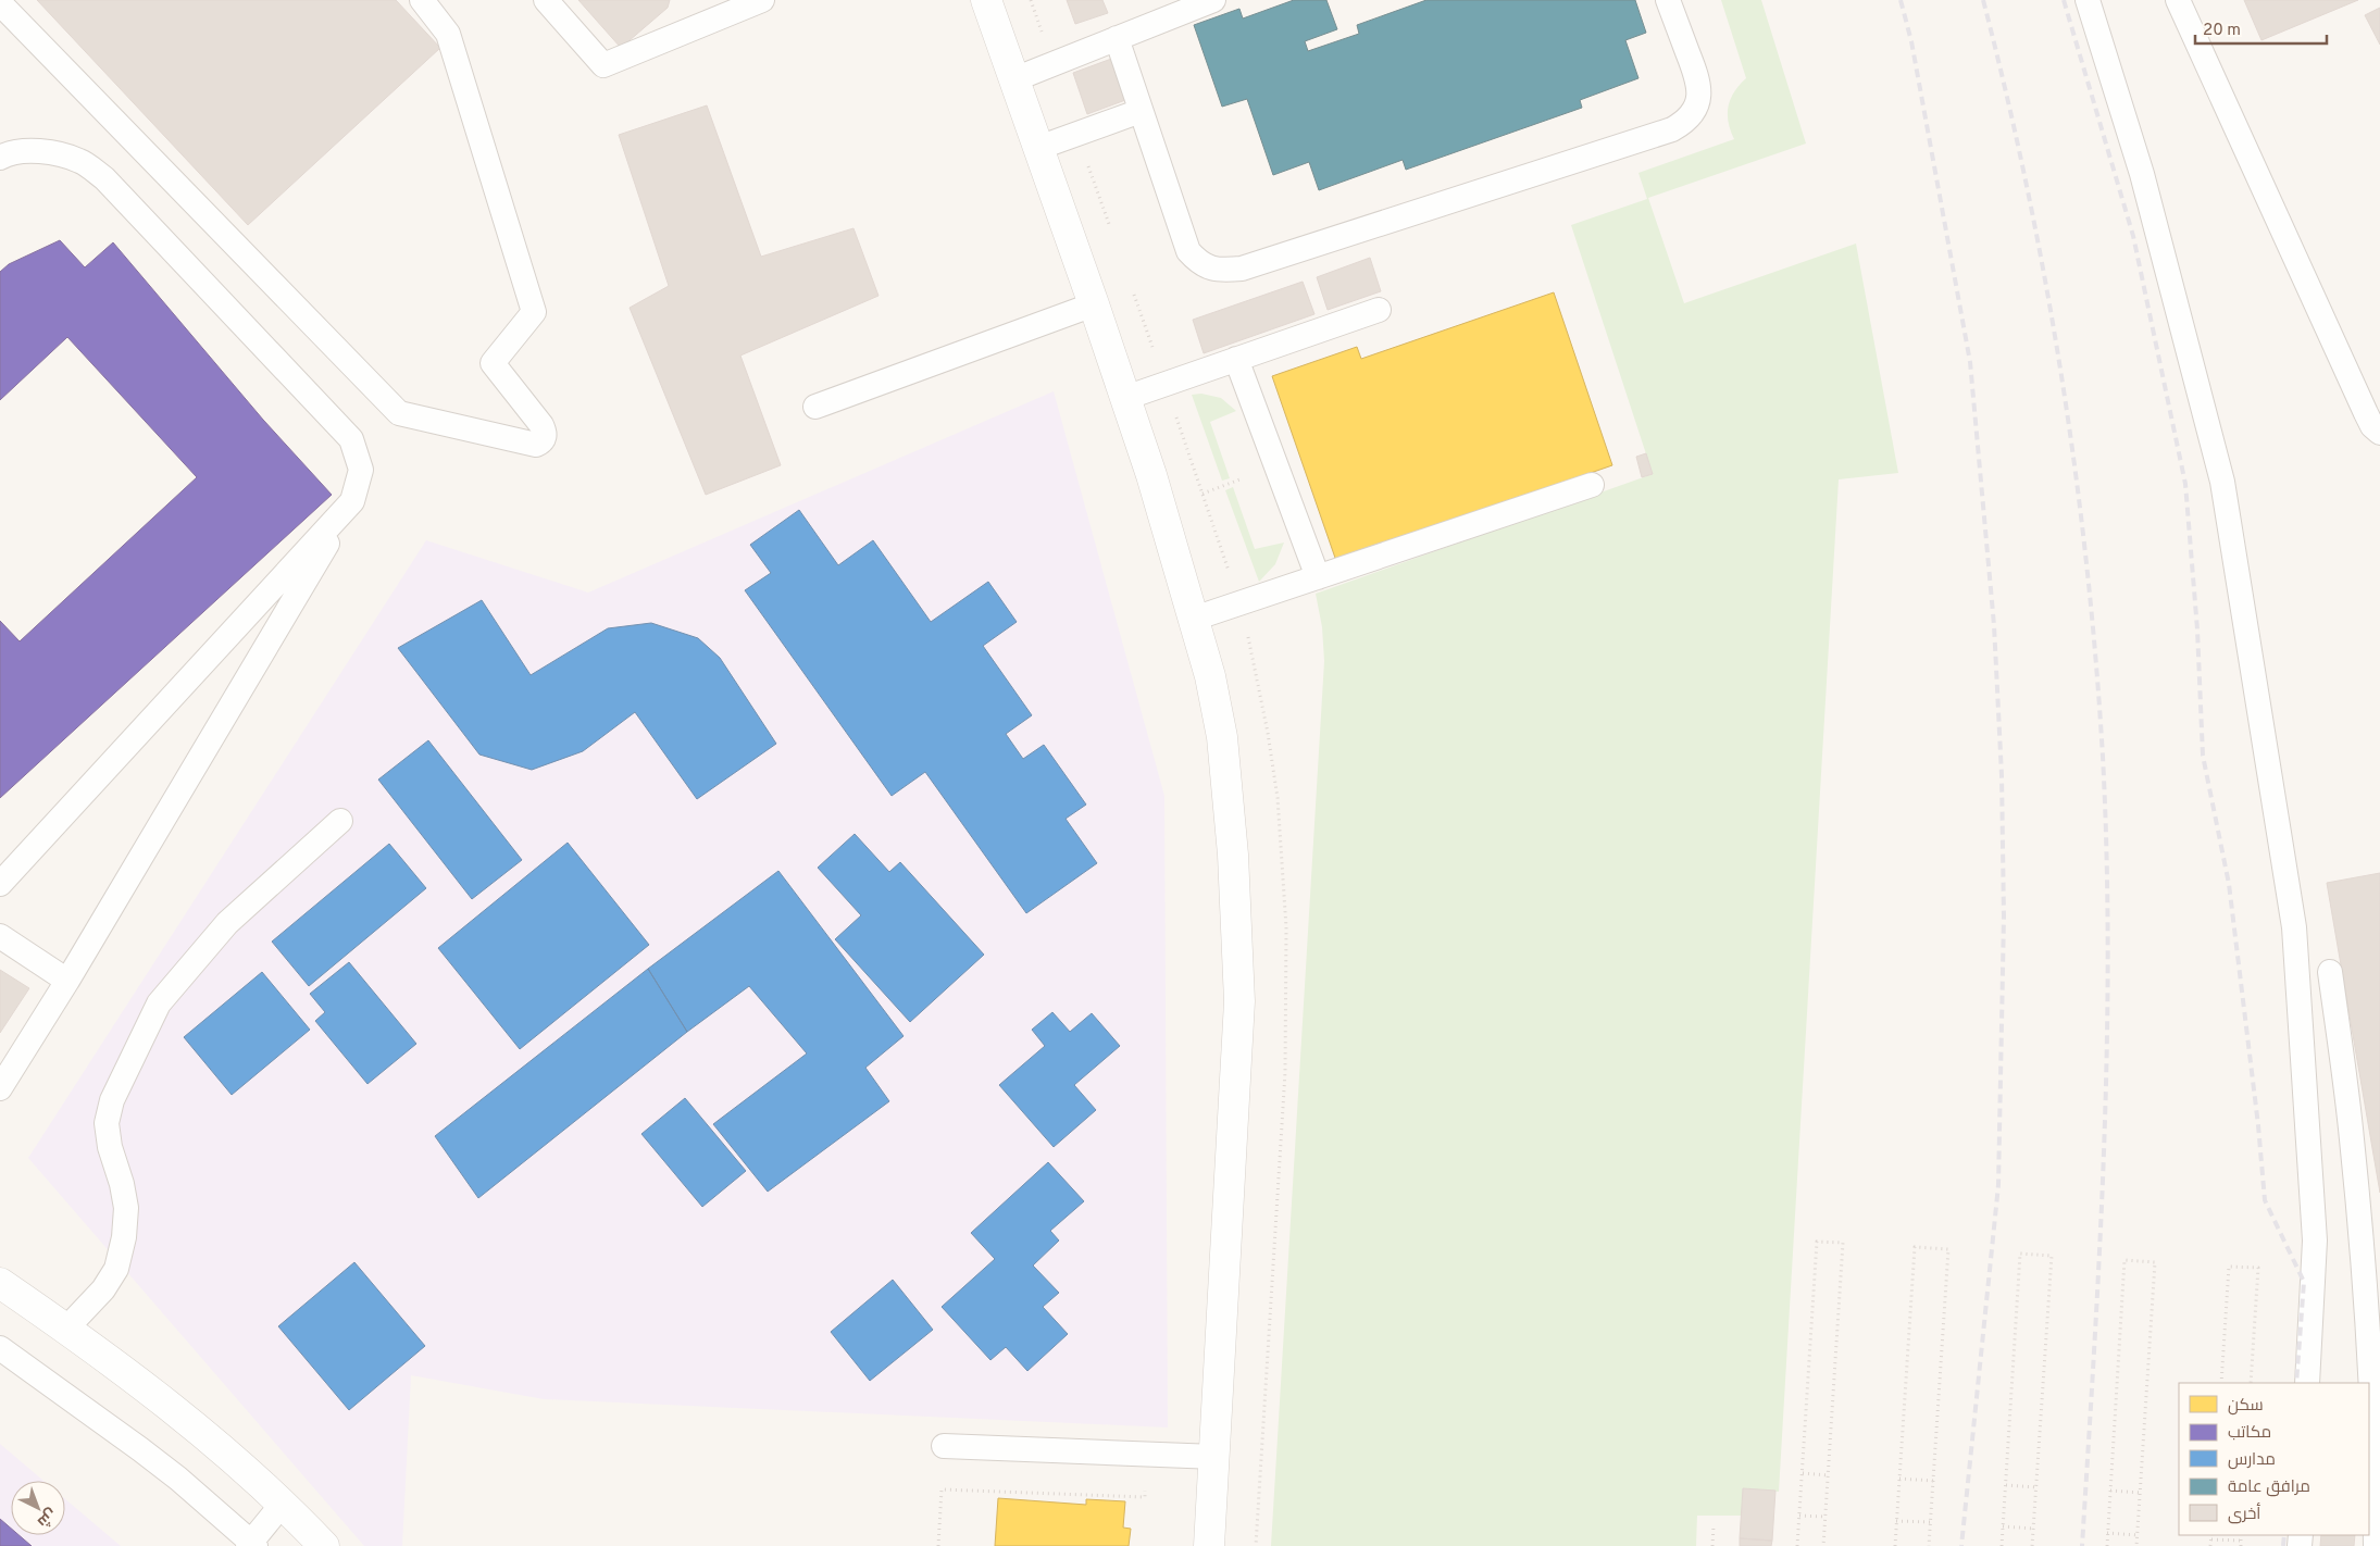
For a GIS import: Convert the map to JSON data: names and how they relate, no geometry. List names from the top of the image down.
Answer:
{
  "legend": [
    "سكن",
    "مكاتب",
    "مدارس",
    "مرافق عامة",
    "أخرى"
  ],
  "scale_bar": "20 m",
  "north": "bottom right"
}
